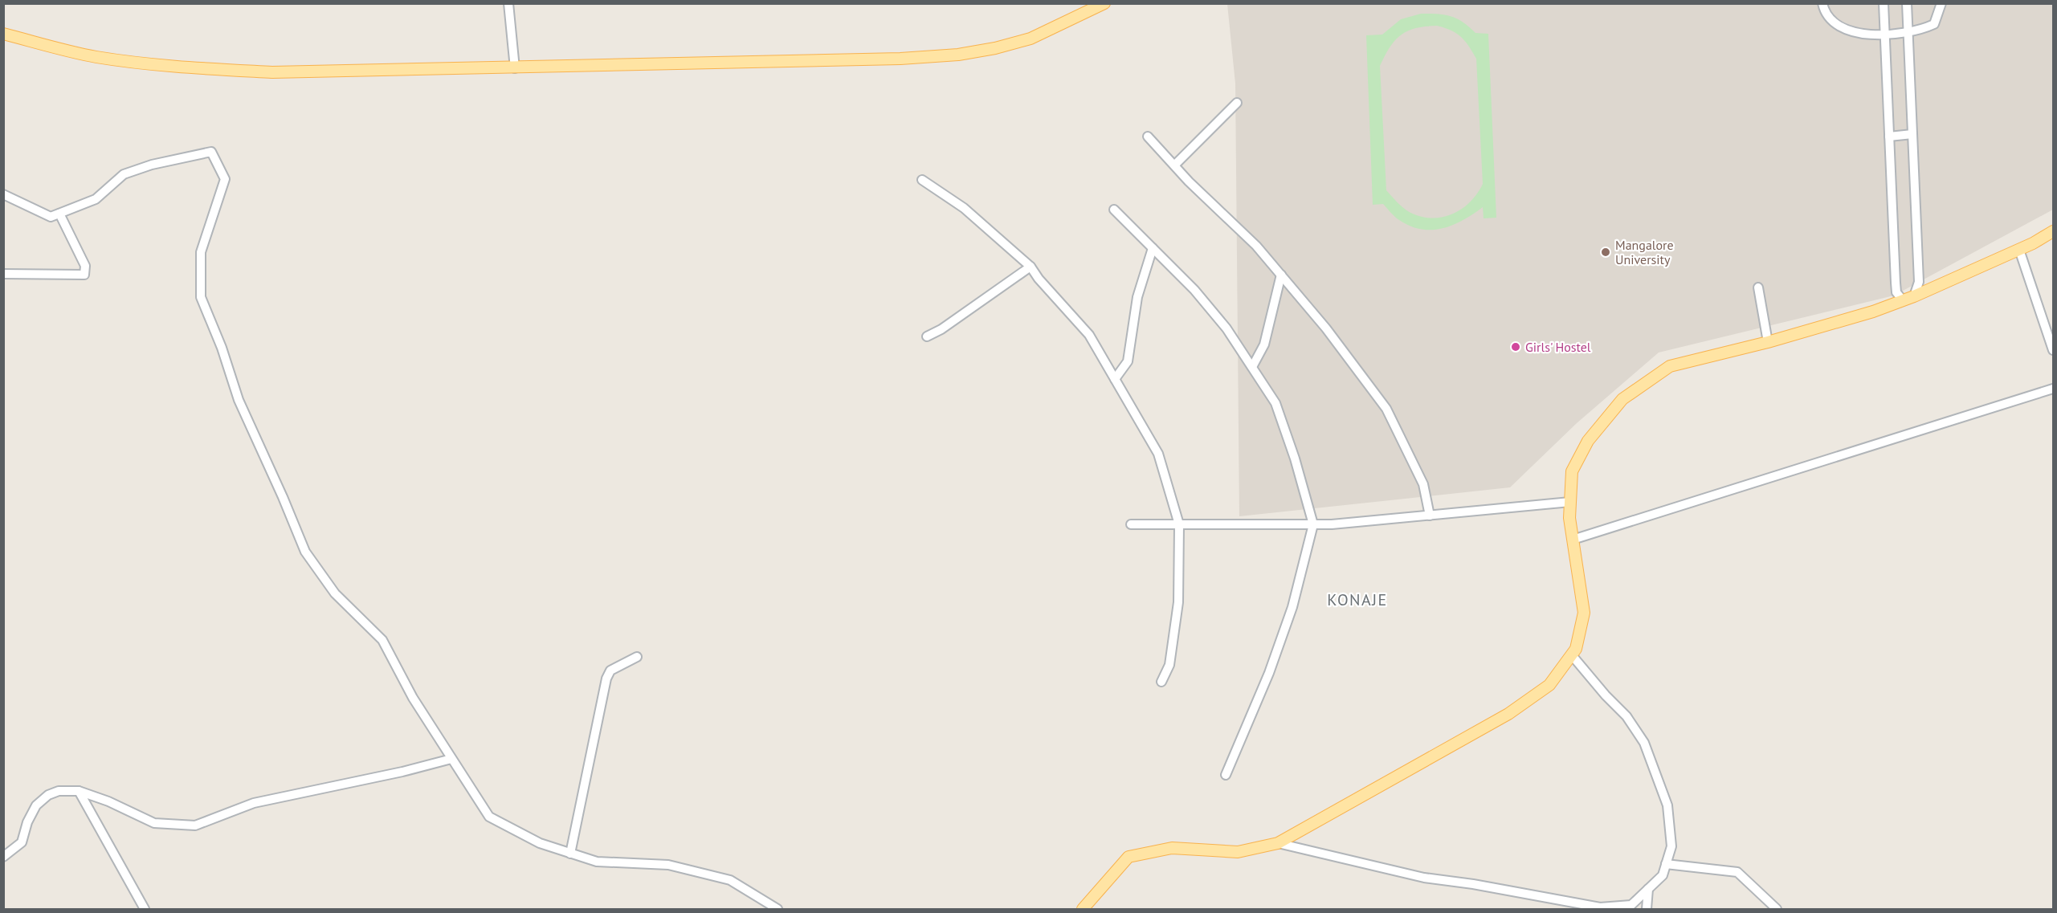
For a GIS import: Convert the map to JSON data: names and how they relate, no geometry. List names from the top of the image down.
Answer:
{
  "districts": ["KONAJE"],
  "places": ["Mangalore University", "Girls' Hostel"]
}
